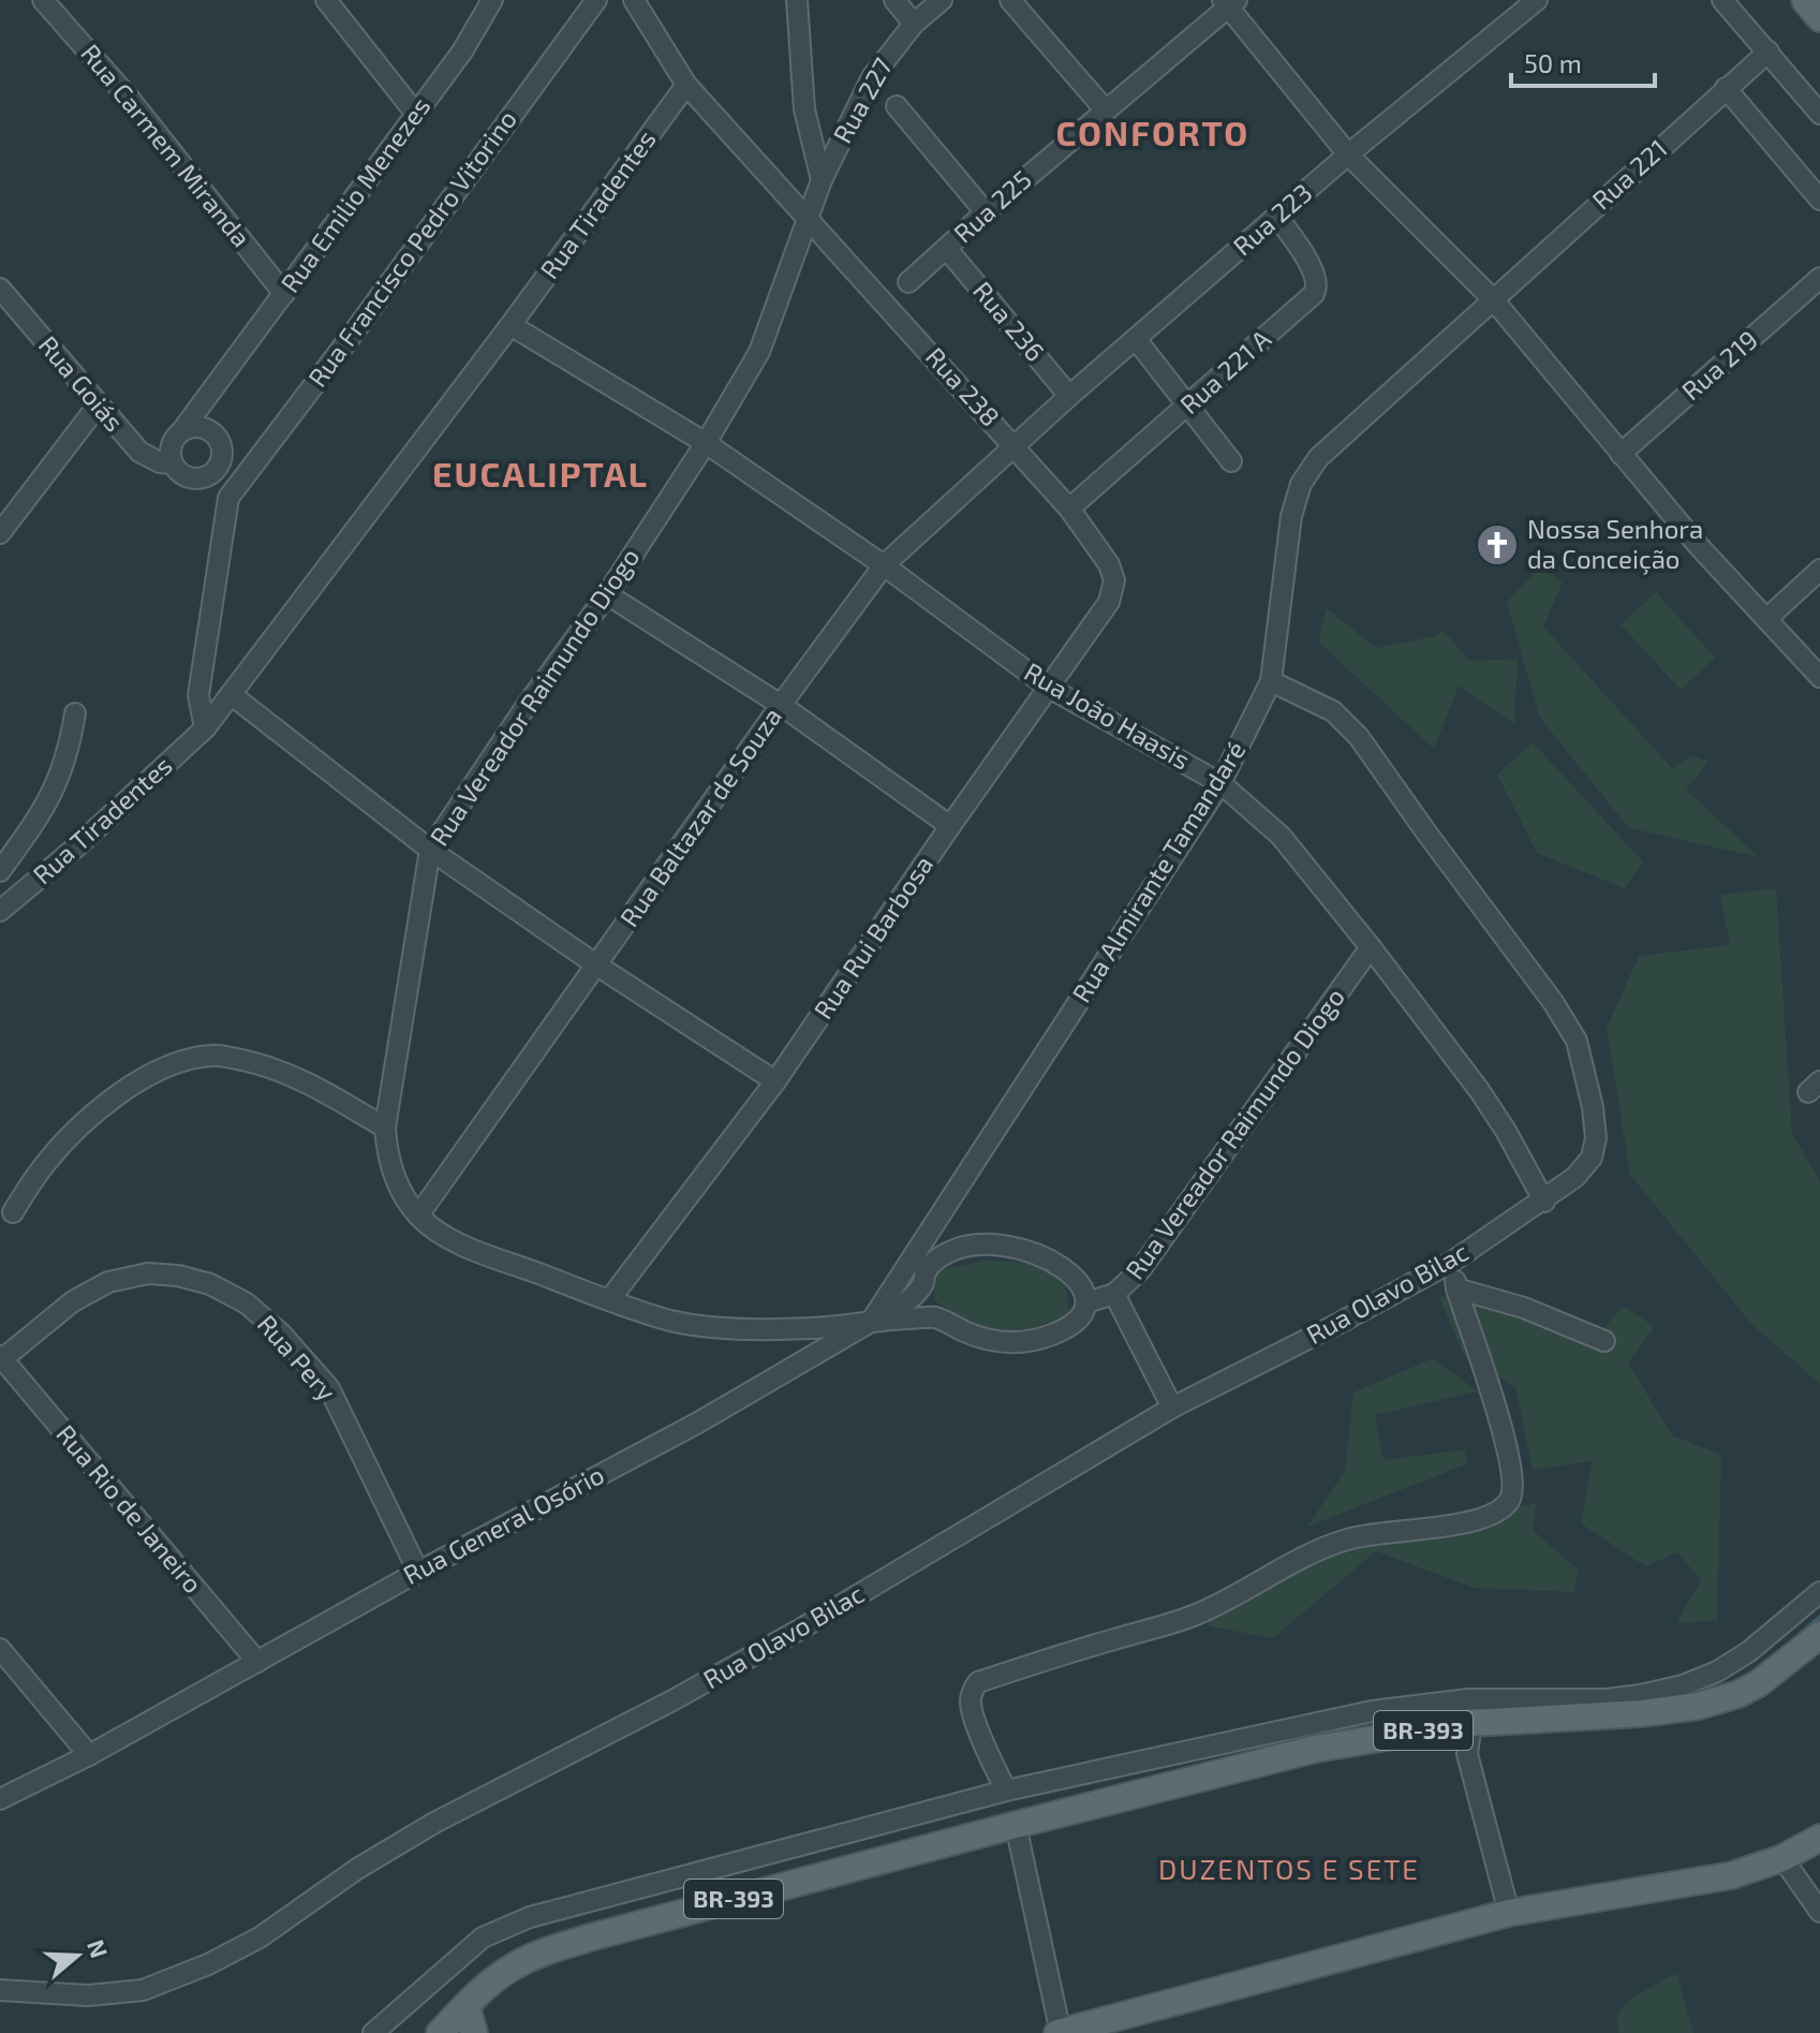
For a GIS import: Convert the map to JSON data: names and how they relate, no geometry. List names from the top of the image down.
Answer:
{
  "streets": {
    "main road": ["BR-393"],
    "street": [
      "Rua 227",
      "Rua Carmem Miranda",
      "Rua 221",
      "Rua Emilio Menezes",
      "Rua Tiradentes",
      "Rua 225",
      "Rua 223",
      "Rua Francisco Pedro Vitorino",
      "Rua 236",
      "Rua 219",
      "Rua 221 A",
      "Rua Goiás",
      "Rua 238",
      "Rua Vereador Raimundo Diogo",
      "Rua João Haasis",
      "Rua Baltazar de Souza",
      "Rua Almirante Tamandaré",
      "Rua Rui Barbosa",
      "Rua Olavo Bilac",
      "Rua Pery",
      "Rua Rio de Janeiro",
      "Rua General Osório"
    ]
  },
  "crossings": [
    ["Rua 227", "Rua 238"],
    ["Rua 227", "Rua Vereador Raimundo Diogo"],
    ["Rua Carmem Miranda", "Rua Emilio Menezes"],
    ["Rua 221", "Rua Almirante Tamandaré"],
    ["Rua Emilio Menezes", "Rua Goiás"],
    ["Rua Tiradentes", "Rua 238"],
    ["Rua Tiradentes", "Rua João Haasis"],
    ["Rua 225", "Rua 236"],
    ["Rua 223", "Rua 236"],
    ["Rua 223", "Rua 221 A"],
    ["Rua 223", "Rua 238"],
    ["Rua 223", "Rua Baltazar de Souza"],
    ["Rua 221 A", "Rua 238"],
    ["Rua 238", "Rua Vereador Raimundo Diogo"],
    ["Rua 238", "Rua Baltazar de Souza"],
    ["Rua 238", "Rua Rui Barbosa"],
    ["Rua Vereador Raimundo Diogo", "Rua João Haasis"],
    ["Rua Vereador Raimundo Diogo", "Rua Baltazar de Souza"],
    ["Rua Vereador Raimundo Diogo", "Rua Rui Barbosa"],
    ["Rua Vereador Raimundo Diogo", "Rua General Osório"],
    ["Rua João Haasis", "Rua Baltazar de Souza"],
    ["Rua João Haasis", "Rua Almirante Tamandaré"],
    ["Rua João Haasis", "Rua Rui Barbosa"],
    ["Rua João Haasis", "Rua Olavo Bilac"],
    ["Rua Almirante Tamandaré", "Rua Olavo Bilac"],
    ["Rua Almirante Tamandaré", "Rua General Osório"],
    ["Rua Pery", "Rua Rio de Janeiro"],
    ["Rua Pery", "Rua General Osório"],
    ["Rua Rio de Janeiro", "Rua General Osório"]
  ],
  "districts": ["CONFORTO", "EUCALIPTAL", "DUZENTOS E SETE"],
  "places": {
    "church": ["Nossa Senhora da Conceição"]
  },
  "scale_bar": "50 m",
  "north": "right"
}
